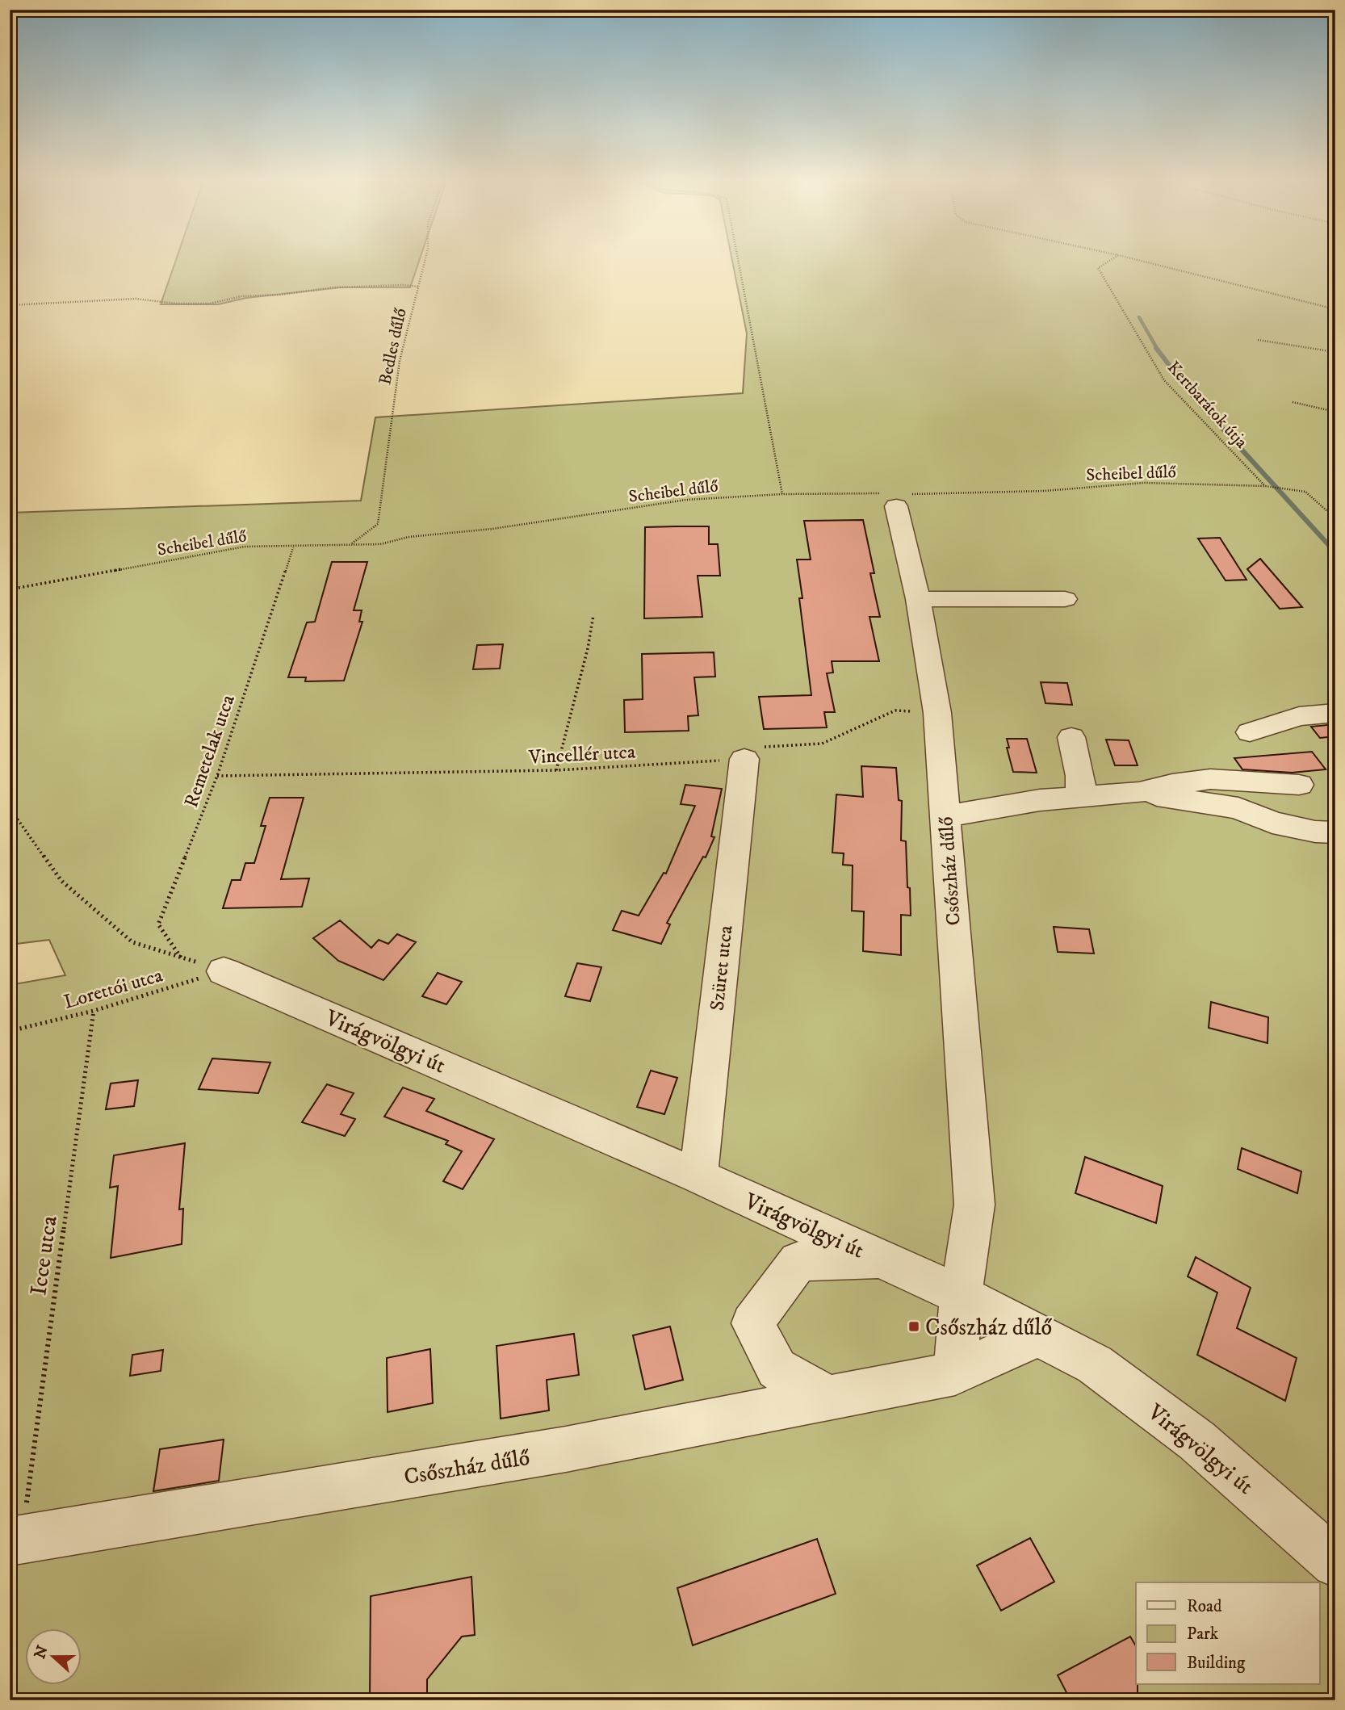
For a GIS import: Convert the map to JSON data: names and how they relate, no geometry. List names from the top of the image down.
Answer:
{
  "streets": {
    "street": ["Csőszház dűlő", "Szüret utca", "Virágvölgyi út"],
    "path": [
      "Bedles dűlő",
      "Kertbarátok útja",
      "Scheibel dűlő",
      "Remetelak utca",
      "Vincellér utca",
      "Lorettói utca",
      "Icce utca"
    ]
  },
  "crossings": [
    ["Bedles dűlő", "Scheibel dűlő"],
    ["Kertbarátok útja", "Scheibel dűlő"],
    ["Scheibel dűlő", "Remetelak utca"],
    ["Scheibel dűlő", "Csőszház dűlő"],
    ["Remetelak utca", "Vincellér utca"],
    ["Vincellér utca", "Csőszház dűlő"],
    ["Vincellér utca", "Szüret utca"],
    ["Csőszház dűlő", "Virágvölgyi út"],
    ["Csőszház dűlő", "Icce utca"],
    ["Szüret utca", "Virágvölgyi út"],
    ["Lorettói utca", "Virágvölgyi út"],
    ["Lorettói utca", "Icce utca"]
  ],
  "places": {
    "transit": ["Csőszház dűlő"]
  },
  "legend": ["Road", "Park", "Building"],
  "north": "left"
}
